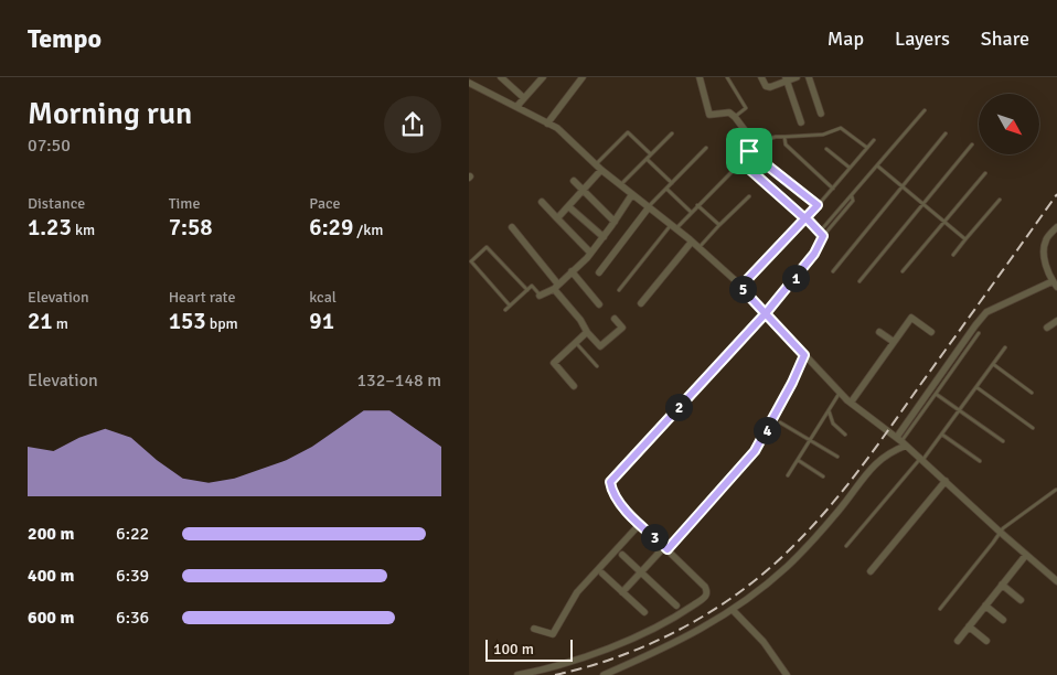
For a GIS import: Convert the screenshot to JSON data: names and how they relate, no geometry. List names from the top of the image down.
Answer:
{
  "scale_bar": "100 m",
  "north": "bottom right",
  "page": {
    "header": "Tempo",
    "nav": ["Map", "Layers", "Share"],
    "heading": ["Morning run", "07:50"],
    "stats": [
      ["Distance", "1.23 km"],
      ["Time", "7:58"],
      ["Pace", "6:29 /km"],
      ["Elevation", "21 m"],
      ["Heart rate", "153 bpm"],
      ["kcal", "91"]
    ],
    "pins": [
      "1",
      "5",
      "2",
      "4",
      "3"
    ],
    "chart": ["Elevation", "132–148 m"],
    "list": [
      {
        "name": "200 m",
        "note": "6:22"
      },
      {
        "name": "400 m",
        "note": "6:39"
      },
      {
        "name": "600 m",
        "note": "6:36"
      }
    ],
    "scale": "100 m"
  }
}
